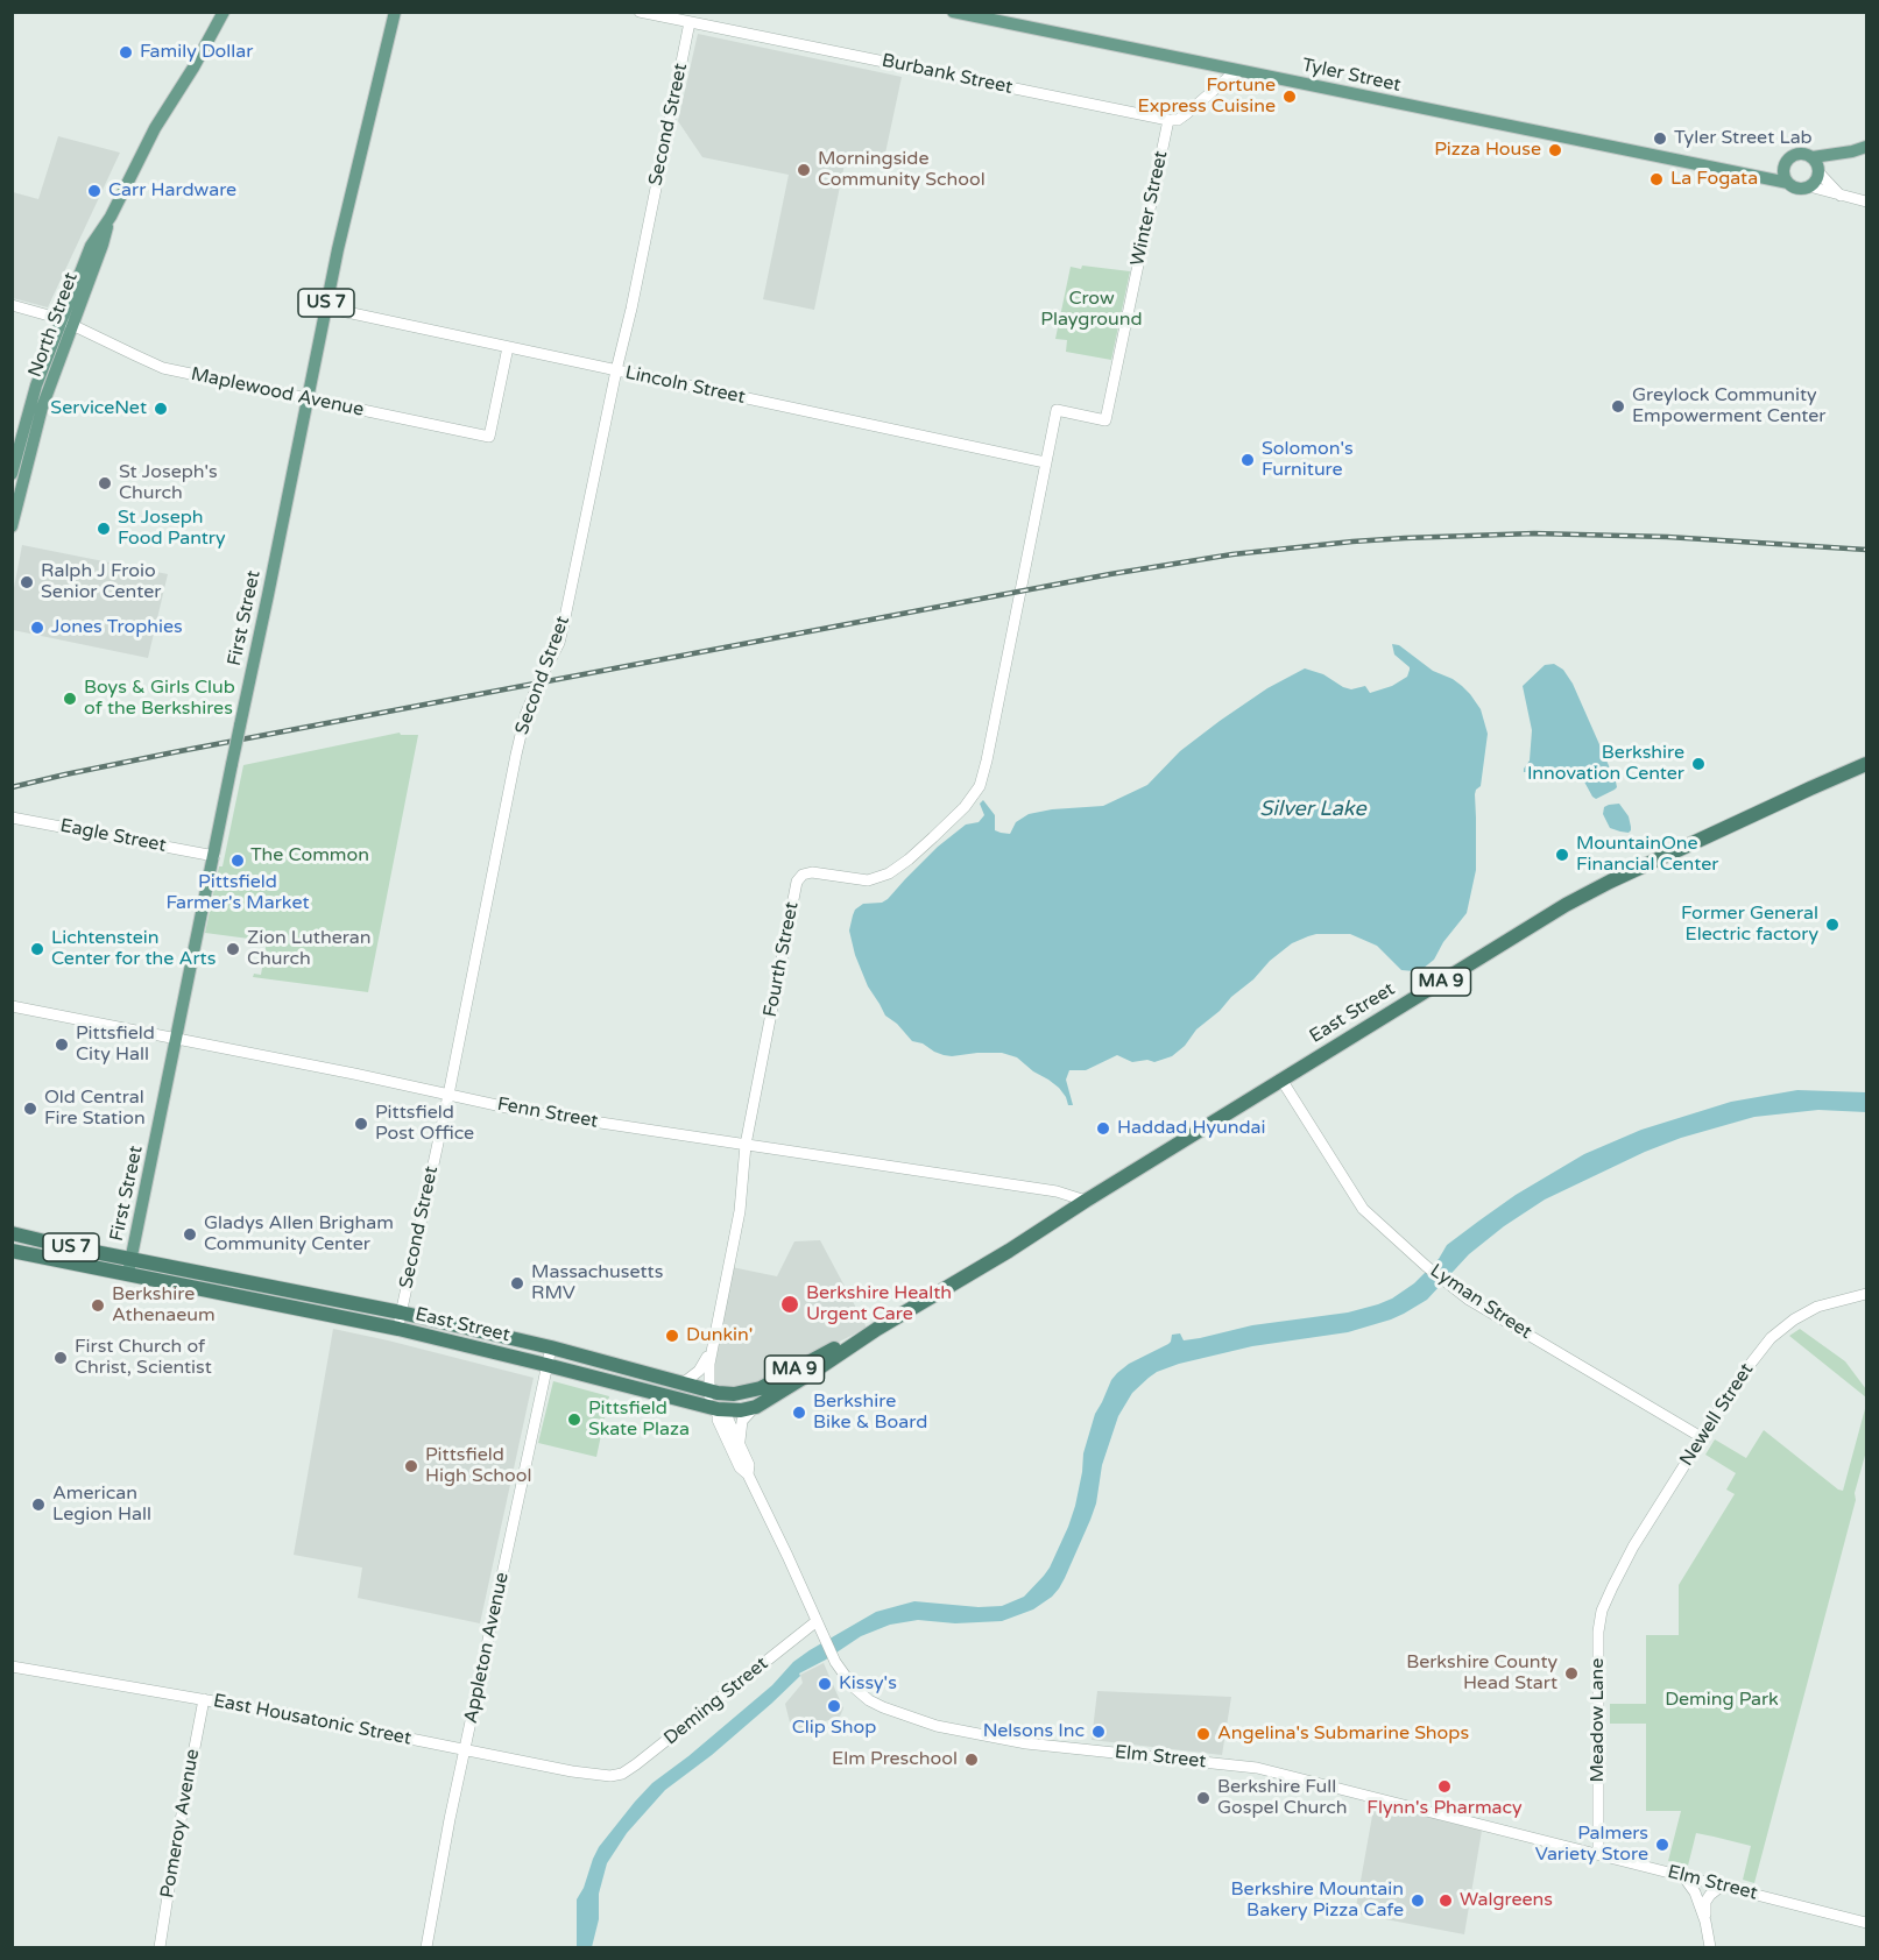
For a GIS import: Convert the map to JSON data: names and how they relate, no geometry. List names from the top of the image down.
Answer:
{
  "streets": {
    "highway": ["US 7", "MA 9", "East Street"],
    "main road": ["Tyler Street", "North Street", "First Street"],
    "street": [
      "Burbank Street",
      "Second Street",
      "Winter Street",
      "Lincoln Street",
      "Maplewood Avenue",
      "Eagle Street",
      "Fourth Street",
      "Fenn Street",
      "Lyman Street",
      "Newell Street",
      "Appleton Avenue",
      "Deming Street",
      "East Housatonic Street",
      "Meadow Lane",
      "Elm Street",
      "Pomeroy Avenue"
    ]
  },
  "crossings": [
    ["Burbank Street", "Second Street"],
    ["Burbank Street", "Winter Street"],
    ["Second Street", "Lincoln Street"],
    ["Second Street", "East Street"],
    ["Second Street", "Fenn Street"],
    ["Winter Street", "Fourth Street"],
    ["North Street", "Maplewood Avenue"],
    ["Lincoln Street", "Maplewood Avenue"],
    ["Lincoln Street", "First Street"],
    ["Lincoln Street", "Fourth Street"],
    ["Maplewood Avenue", "First Street"],
    ["First Street", "Eagle Street"],
    ["First Street", "East Street"],
    ["First Street", "Fenn Street"],
    ["Fourth Street", "East Street"],
    ["Fourth Street", "Fenn Street"],
    ["Fourth Street", "Elm Street"],
    ["East Street", "Fenn Street"],
    ["East Street", "Lyman Street"],
    ["East Street", "Appleton Avenue"],
    ["East Street", "Elm Street"],
    ["Lyman Street", "Newell Street"],
    ["Newell Street", "Meadow Lane"],
    ["Appleton Avenue", "East Housatonic Street"],
    ["Deming Street", "East Housatonic Street"],
    ["Deming Street", "Elm Street"],
    ["East Housatonic Street", "Pomeroy Avenue"],
    ["Meadow Lane", "Elm Street"]
  ],
  "water": ["Silver Lake"],
  "parks": ["Crow Playground", "The Common", "Deming Park"],
  "places": [
    "Family Dollar",
    "Fortune Express Cuisine",
    "Tyler Street Lab",
    "Pizza House",
    "Morningside Community School",
    "La Fogata",
    "Carr Hardware",
    "Greylock Community Empowerment Center",
    "ServiceNet",
    "Solomon's Furniture",
    "St Joseph's Church",
    "St Joseph Food Pantry",
    "Ralph J Froio Senior Center",
    "Jones Trophies",
    "Boys & Girls Club of the Berkshires",
    "Berkshire Innovation Center",
    "MountainOne Financial Center",
    "Pittsfield Farmer's Market",
    "Former General Electric factory",
    "Lichtenstein Center for the Arts",
    "Zion Lutheran Church",
    "Pittsfield City Hall",
    "Old Central Fire Station",
    "Pittsfield Post Office",
    "Haddad Hyundai",
    "Gladys Allen Brigham Community Center",
    "Massachusetts RMV",
    "Berkshire Health Urgent Care",
    "Berkshire Athenaeum",
    "Dunkin'",
    "First Church of Christ, Scientist",
    "Berkshire Bike & Board",
    "Pittsfield Skate Plaza",
    "Pittsfield High School",
    "American Legion Hall",
    "Berkshire County Head Start",
    "Kissy's",
    "Clip Shop",
    "Nelsons Inc",
    "Angelina's Submarine Shops",
    "Elm Preschool",
    "Flynn's Pharmacy",
    "Berkshire Full Gospel Church",
    "Palmers Variety Store",
    "Berkshire Mountain Bakery Pizza Cafe",
    "Walgreens"
  ]
}
